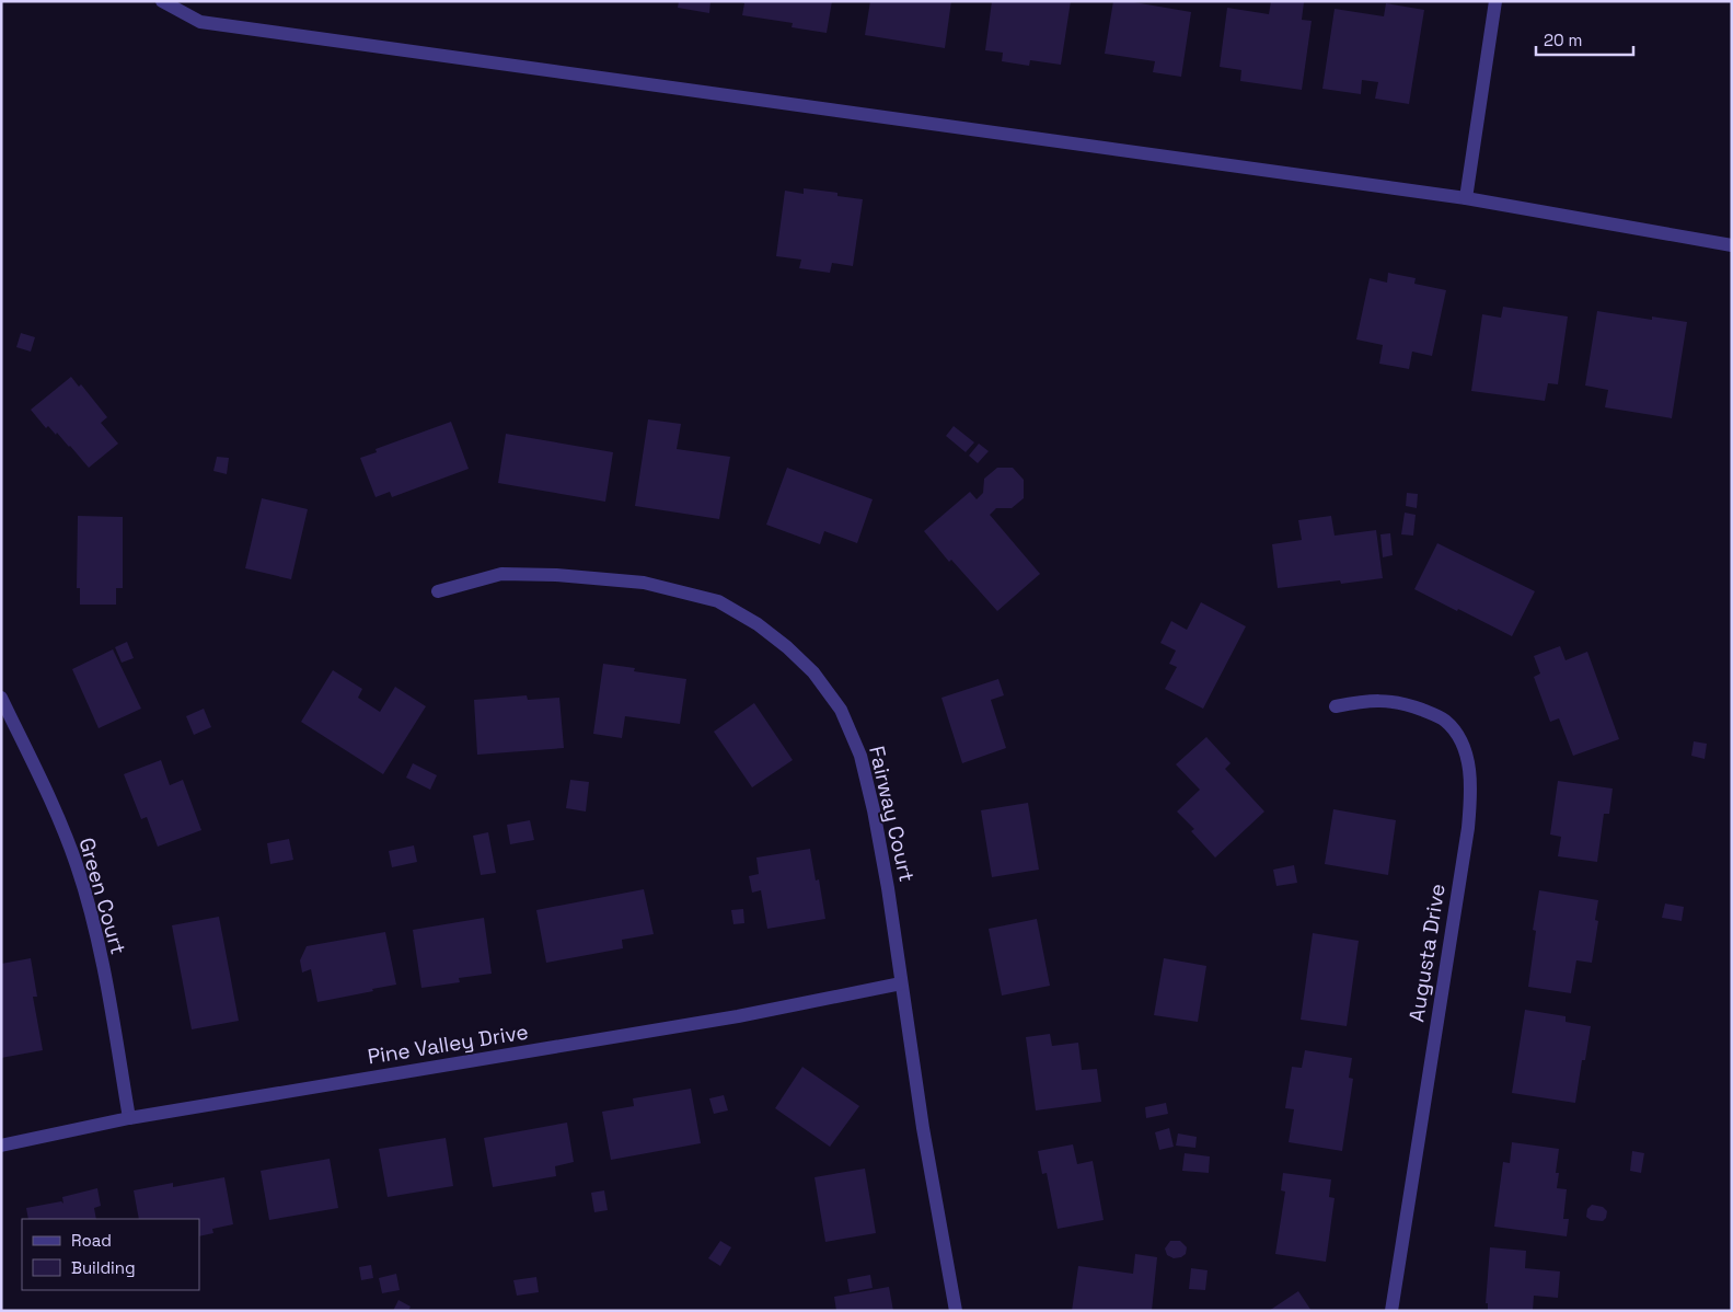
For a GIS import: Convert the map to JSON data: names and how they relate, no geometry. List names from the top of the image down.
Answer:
{
  "streets": {
    "street": [
      "Fairway Court",
      "Green Court",
      "Augusta Drive",
      "Pine Valley Drive"
    ]
  },
  "crossings": [
    ["Fairway Court", "Pine Valley Drive"],
    ["Green Court", "Pine Valley Drive"]
  ],
  "legend": ["Road", "Building"],
  "scale_bar": "20 m"
}
